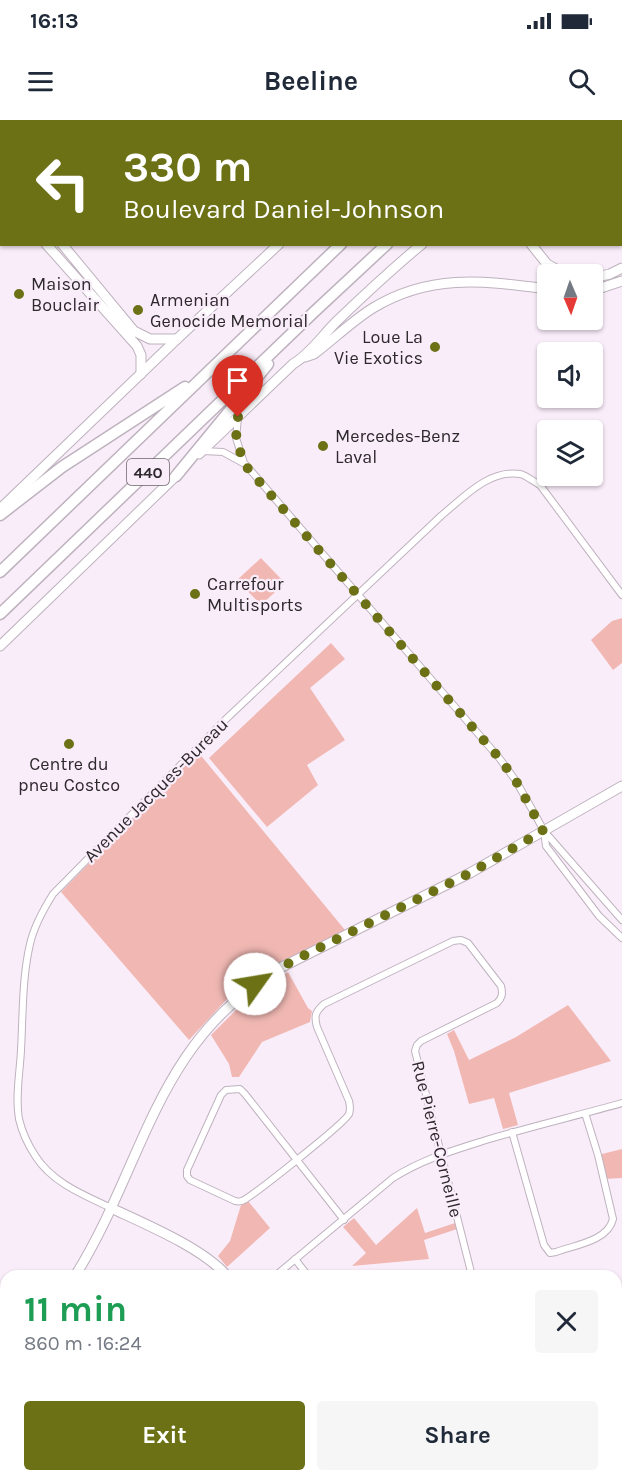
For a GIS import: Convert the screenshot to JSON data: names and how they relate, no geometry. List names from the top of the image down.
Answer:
{
  "streets": {
    "highway": ["440"],
    "main road": ["Avenue Jacques-Bureau"],
    "street": ["Rue Pierre-Corneille"]
  },
  "places": [
    "Maison Bouclair",
    "Armenian Genocide Memorial",
    "Loue La Vie Exotics",
    "Mercedes-Benz Laval",
    "Carrefour Multisports",
    "Centre du pneu Costco"
  ],
  "north": "bottom",
  "page": {
    "status": "16:13",
    "header": "Beeline",
    "turn": ["330 m", "Boulevard Daniel-Johnson"],
    "heading": ["11 min", "860 m · 16:24"],
    "buttons": ["Exit", "Share"]
  }
}
